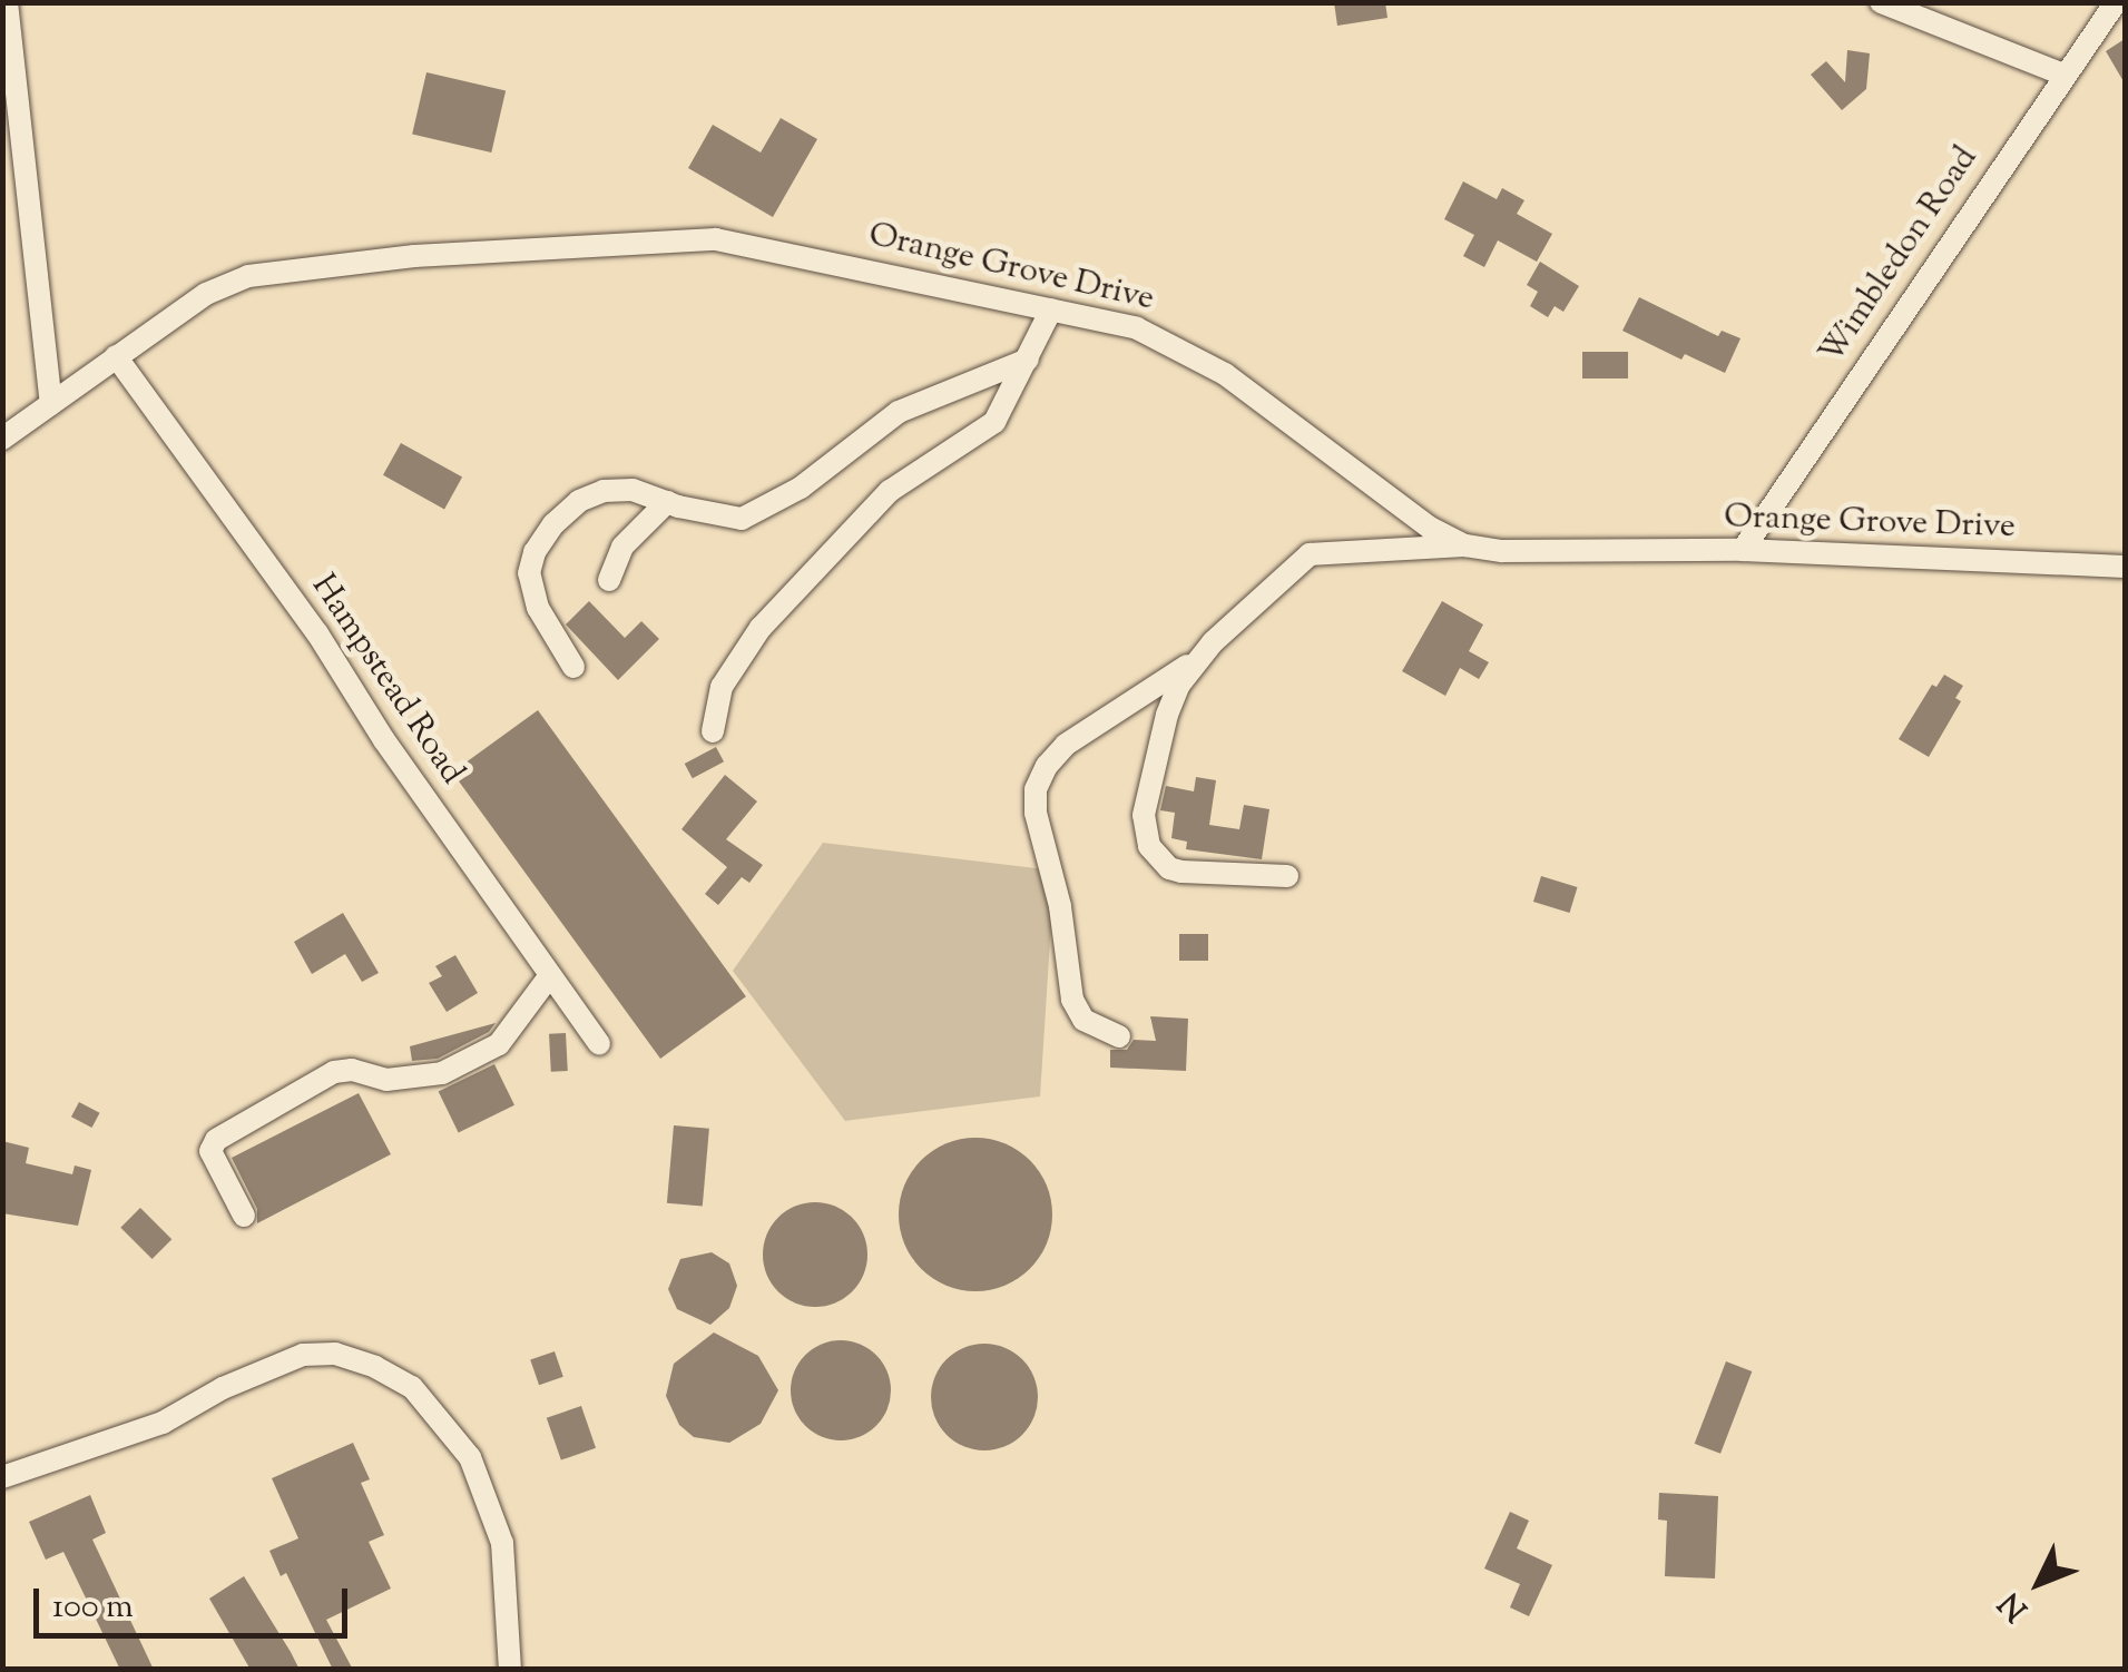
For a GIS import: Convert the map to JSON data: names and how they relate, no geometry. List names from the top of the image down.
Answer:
{
  "streets": {
    "street": ["Wimbledon Road", "Orange Grove Drive", "Hampstead Road"]
  },
  "crossings": [
    ["Wimbledon Road", "Orange Grove Drive"],
    ["Orange Grove Drive", "Hampstead Road"]
  ],
  "scale_bar": "100 m",
  "north": "bottom left"
}
